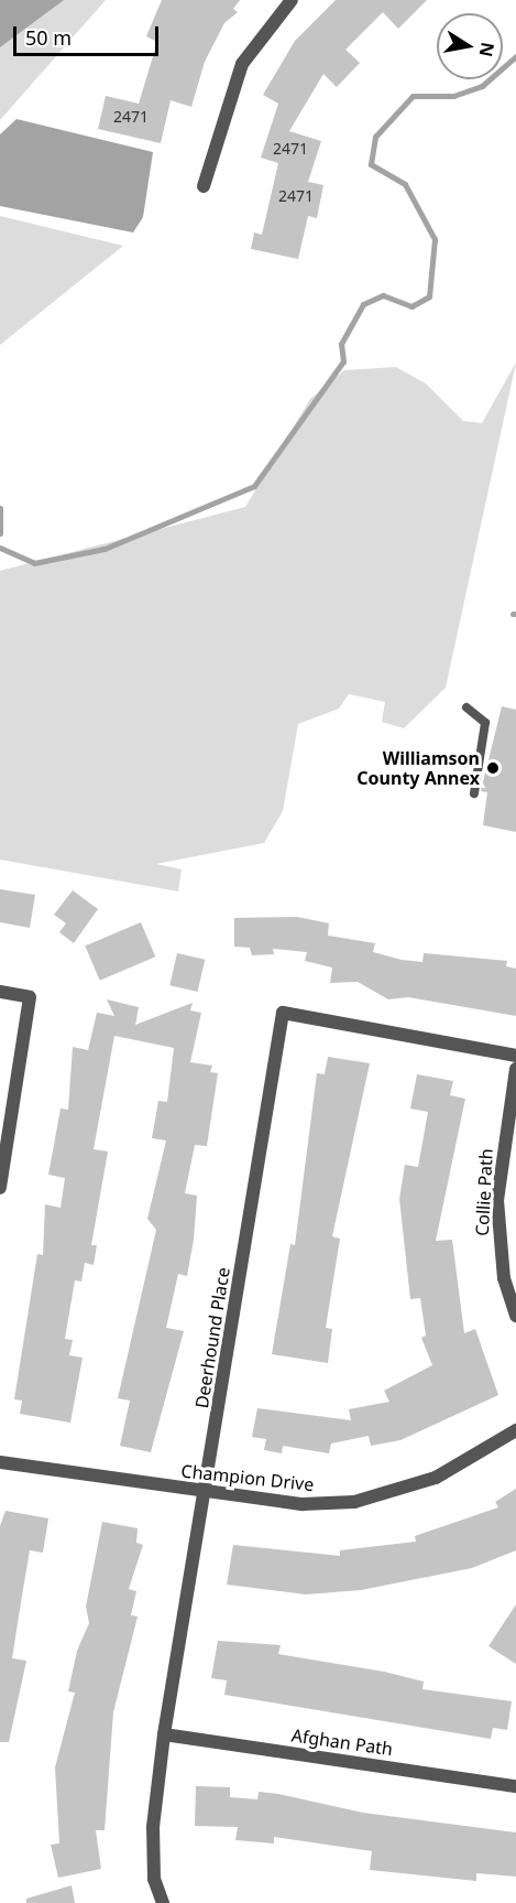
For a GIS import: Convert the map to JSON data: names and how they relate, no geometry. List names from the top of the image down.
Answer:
{
  "streets": {
    "street": [
      "Collie Path",
      "Deerhound Place",
      "Champion Drive",
      "Afghan Path"
    ]
  },
  "crossings": [
    ["Deerhound Place", "Champion Drive"],
    ["Deerhound Place", "Afghan Path"]
  ],
  "places": ["Williamson County Annex"],
  "house_numbers": ["2471", "2471", "2471"],
  "scale_bar": "50 m",
  "north": "right"
}
